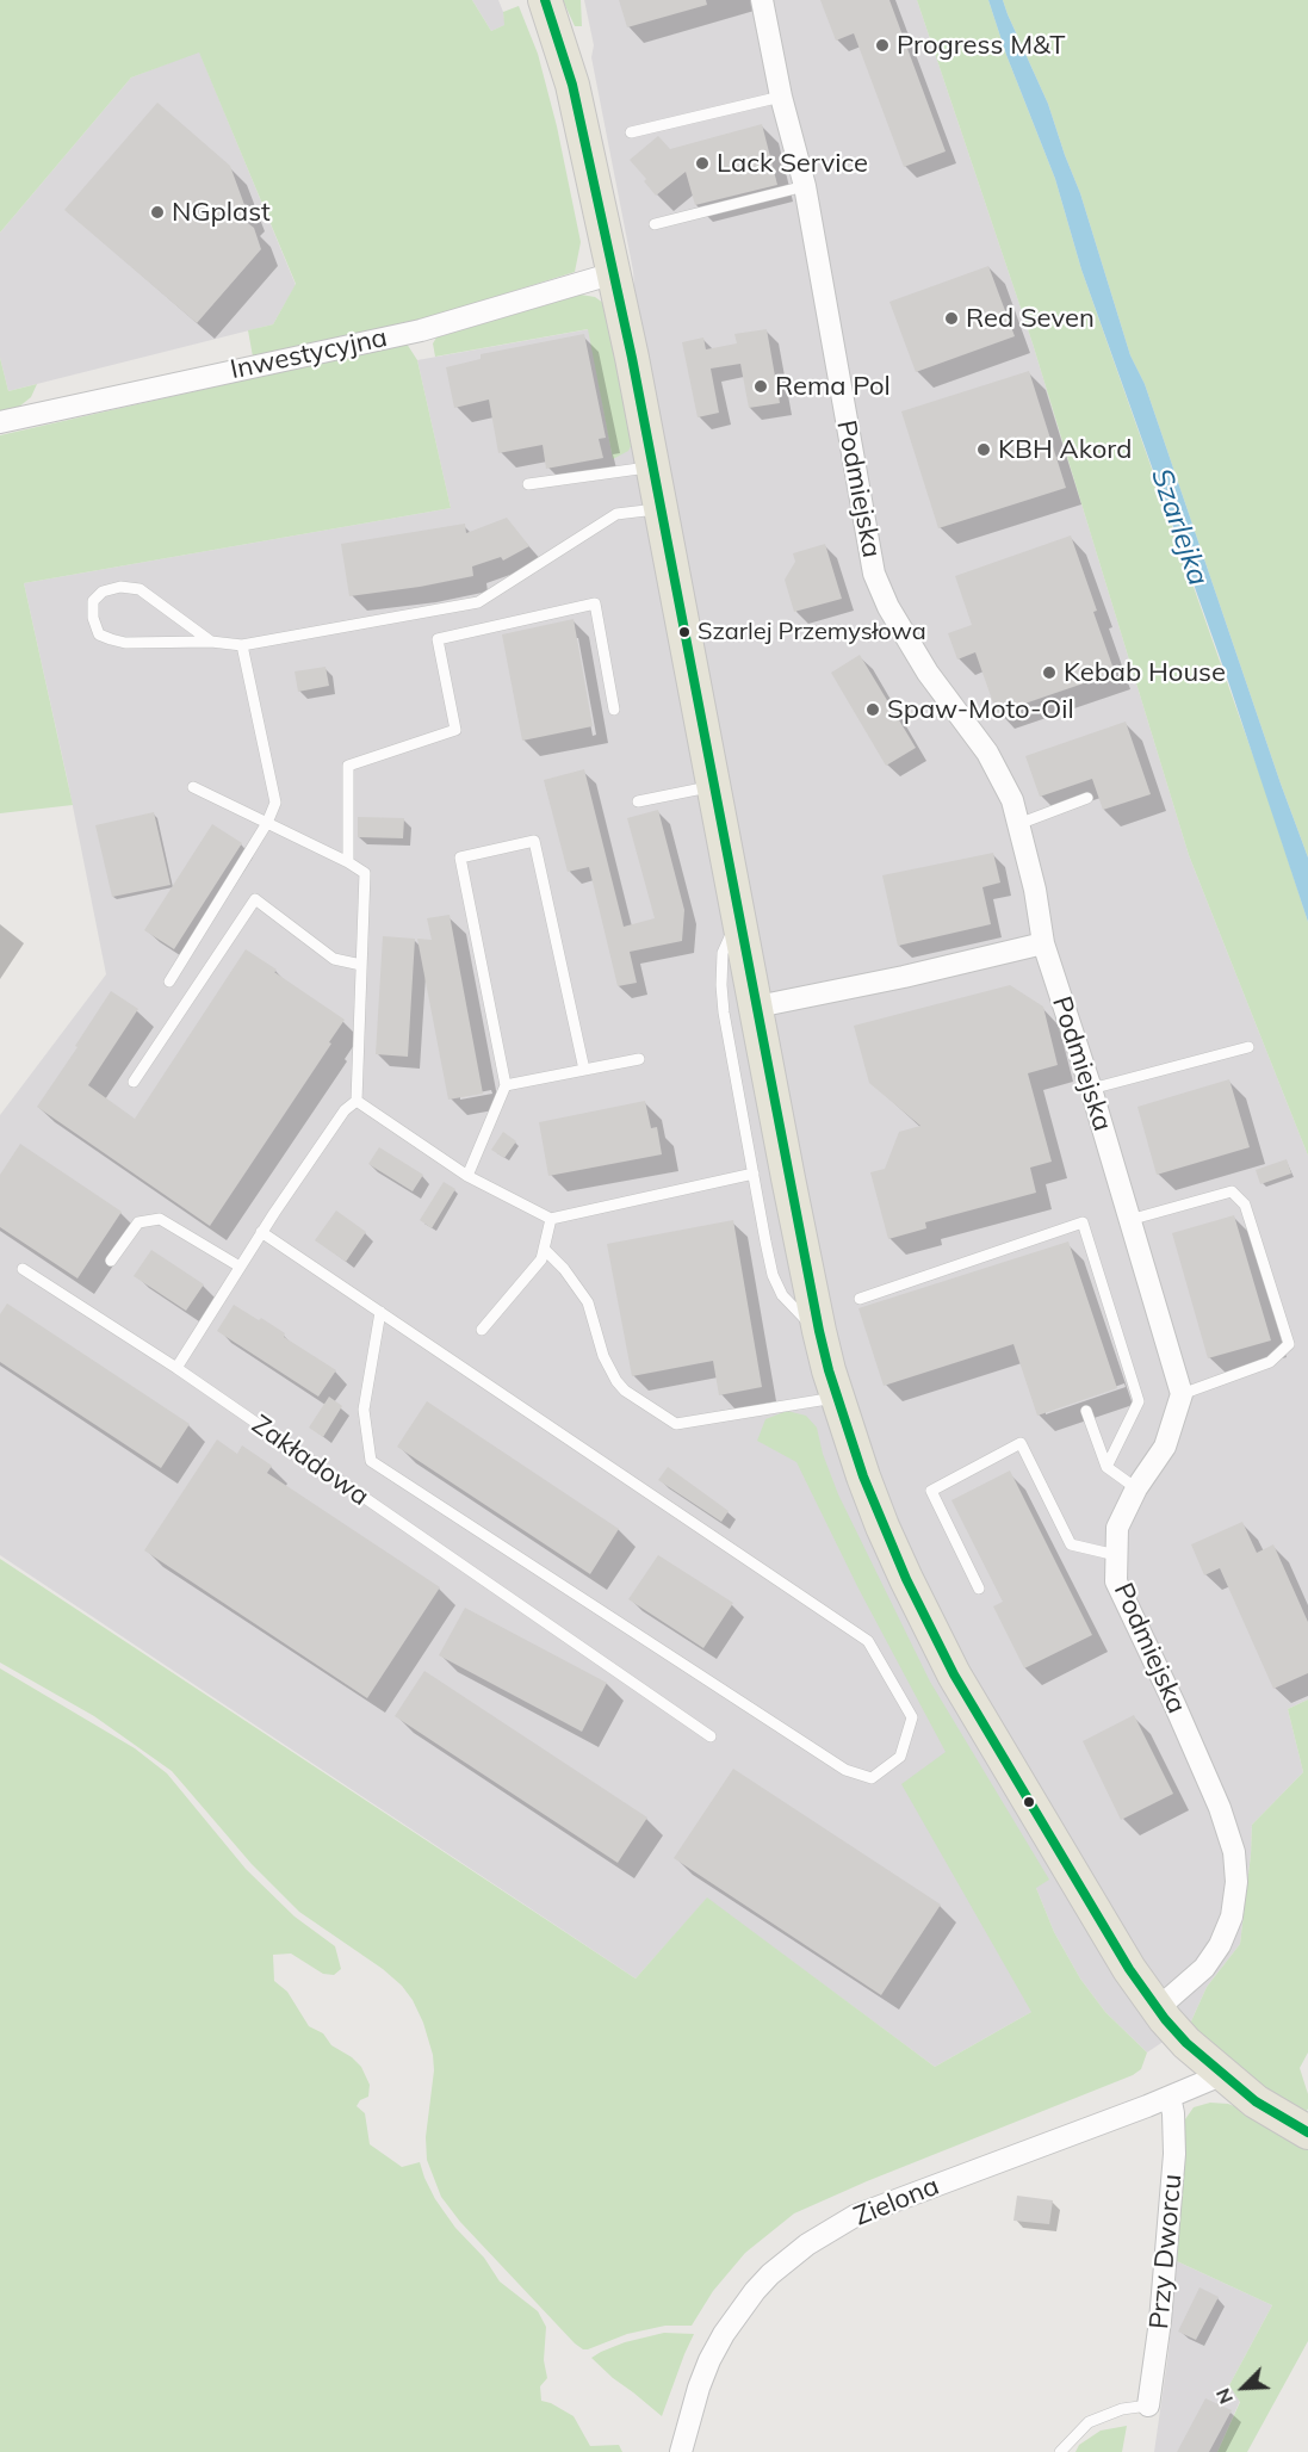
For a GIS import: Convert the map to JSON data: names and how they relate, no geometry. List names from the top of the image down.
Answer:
{
  "streets": {
    "street": [
      "Inwestycyjna",
      "Podmiejska",
      "Zielona",
      "Przy Dworcu"
    ],
    "lane": ["Zakładowa"]
  },
  "crossings": [
    ["Zielona", "Przy Dworcu"]
  ],
  "water": ["Szarlejka"],
  "places": [
    "Progress M&T",
    "Lack Service",
    "NGplast",
    "Red Seven",
    "Rema Pol",
    "KBH Akord",
    "Szarlej Przemysłowa",
    "Kebab House",
    "Spaw-Moto-Oil"
  ],
  "north": "bottom left"
}
